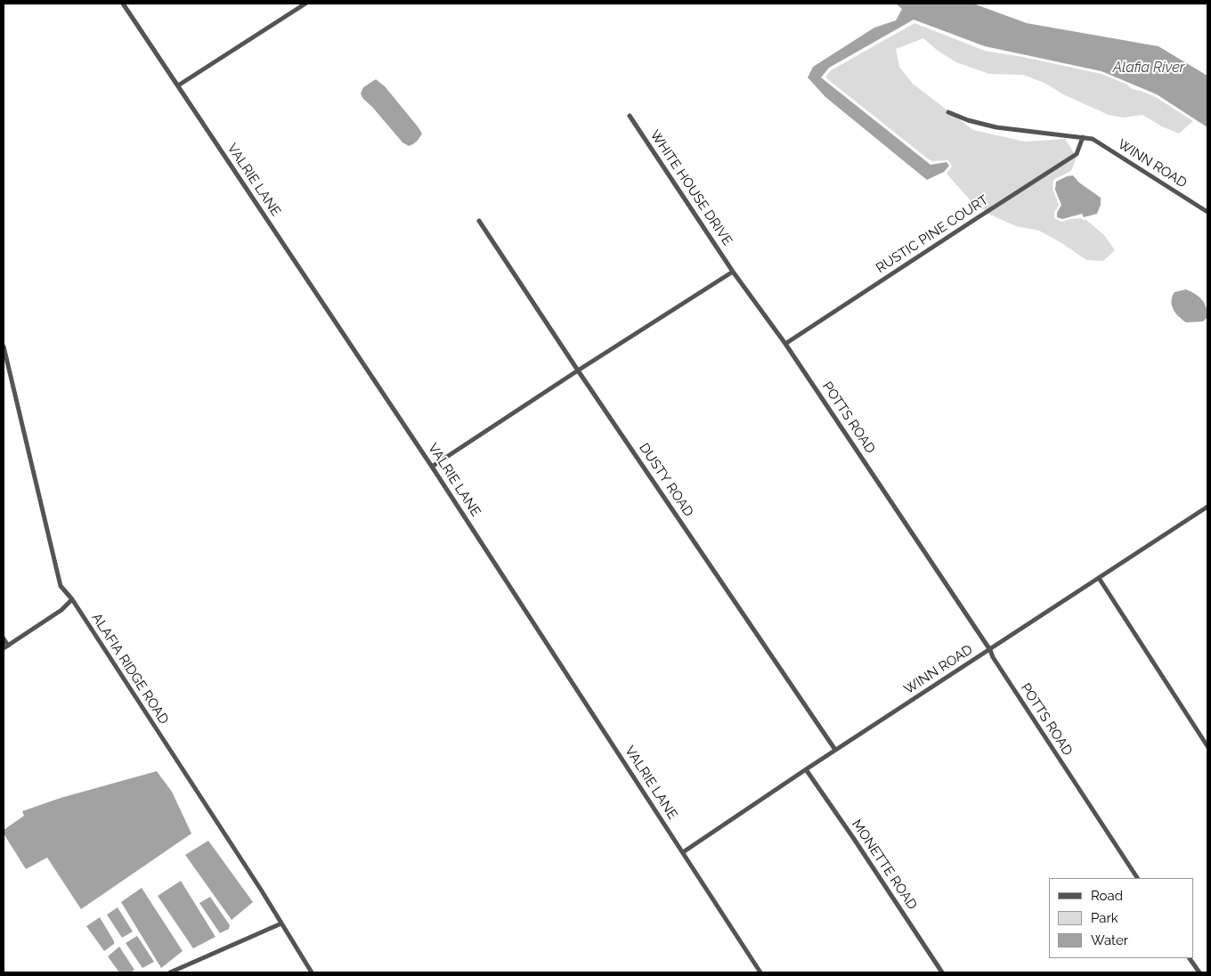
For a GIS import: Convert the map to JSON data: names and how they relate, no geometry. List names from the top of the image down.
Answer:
{
  "streets": {
    "street": [
      "WINN ROAD",
      "VALRIE LANE",
      "WHITE HOUSE DRIVE",
      "RUSTIC PINE COURT",
      "POTTS ROAD",
      "DUSTY ROAD",
      "ALAFIA RIDGE ROAD",
      "MONETTE ROAD"
    ]
  },
  "crossings": [
    ["WINN ROAD", "VALRIE LANE"],
    ["WINN ROAD", "RUSTIC PINE COURT"],
    ["WINN ROAD", "POTTS ROAD"],
    ["WINN ROAD", "DUSTY ROAD"],
    ["WINN ROAD", "MONETTE ROAD"],
    ["WHITE HOUSE DRIVE", "POTTS ROAD"],
    ["RUSTIC PINE COURT", "POTTS ROAD"]
  ],
  "water": ["Alafia River"],
  "legend": ["Road", "Park", "Water"]
}
